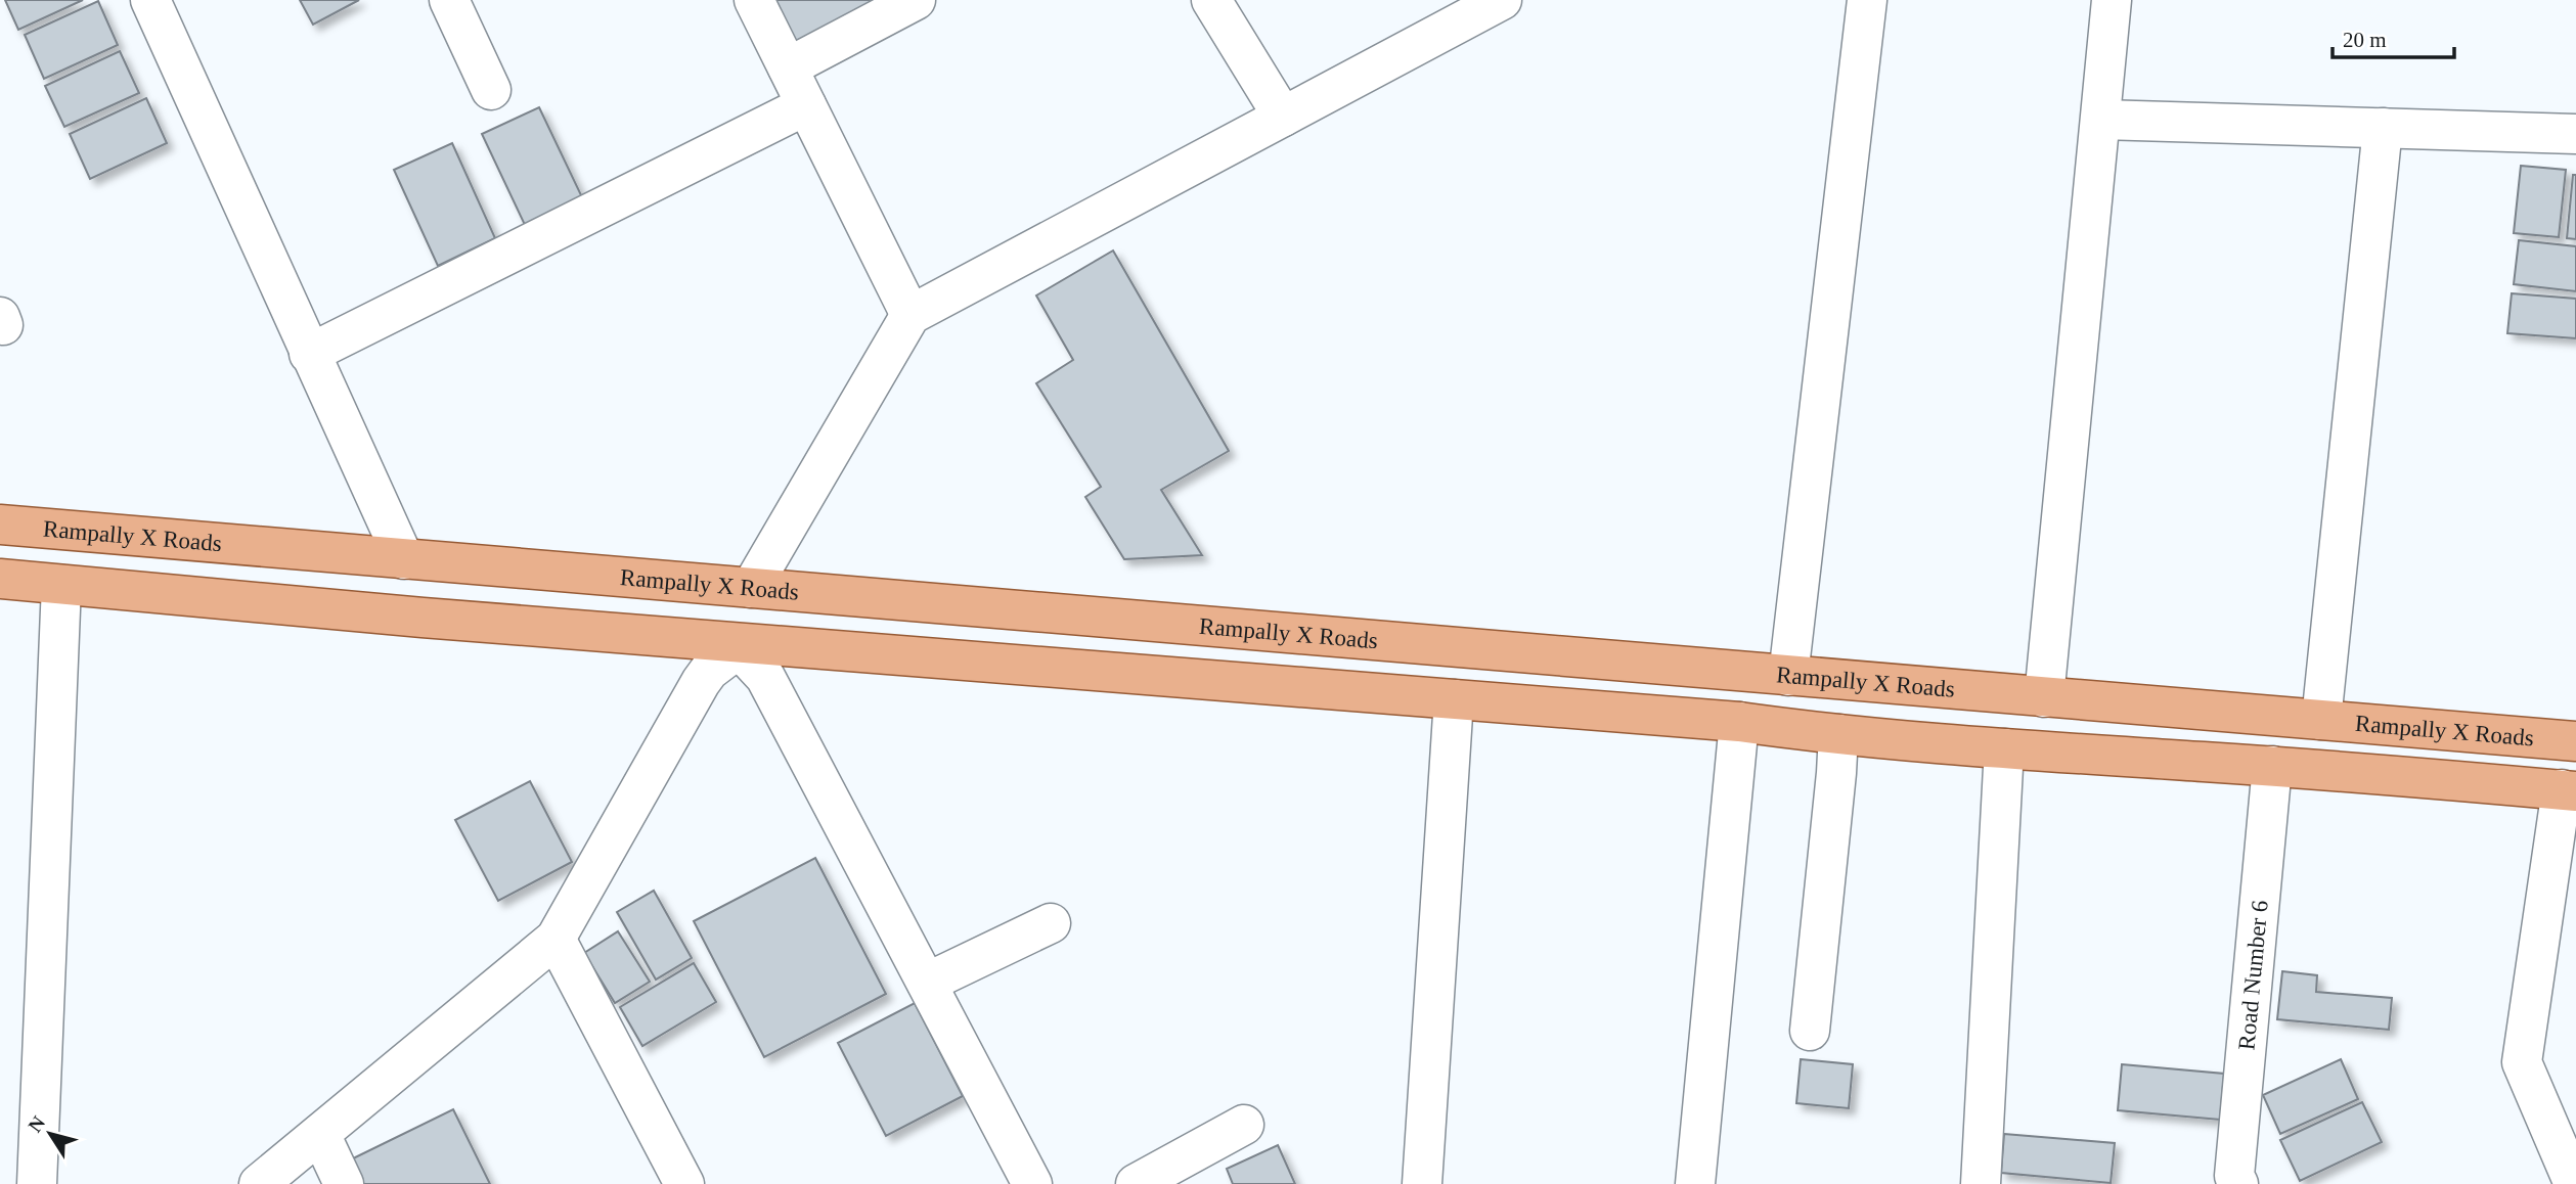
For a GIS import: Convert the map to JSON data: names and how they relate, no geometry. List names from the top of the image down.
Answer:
{
  "streets": {
    "main road": ["Rampally X Roads"],
    "street": ["Road Number 6"]
  },
  "scale_bar": "20 m",
  "north": "top left"
}
